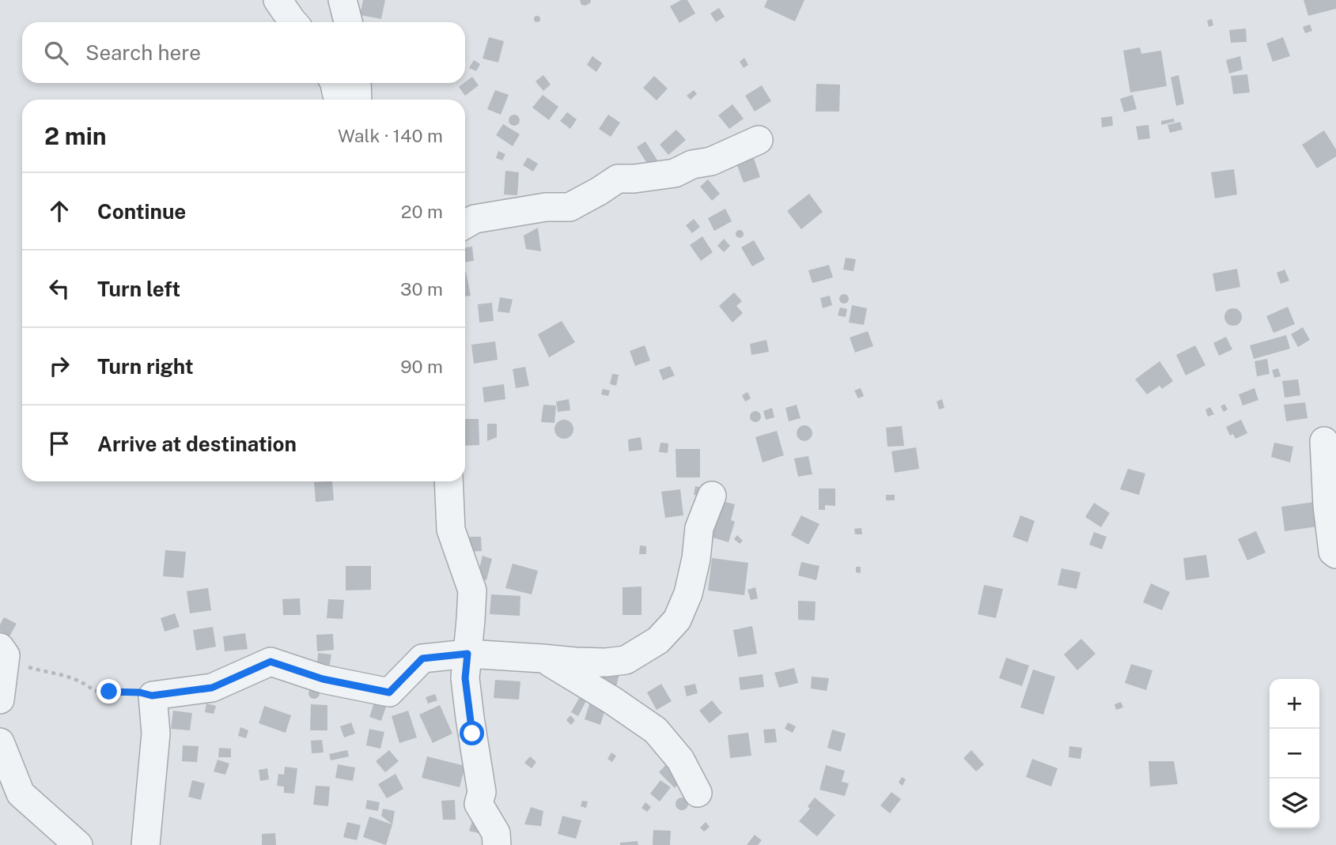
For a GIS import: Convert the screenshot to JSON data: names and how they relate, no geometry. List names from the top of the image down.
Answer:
{
  "page": {
    "search": "Search here",
    "heading": ["2 min", "Walk · 140 m"],
    "list": [
      ["Continue", "20 m"],
      ["Turn left", "30 m"],
      ["Turn right", "90 m"],
      "Arrive at destination"
    ],
    "map_buttons": ["+", "−"]
  }
}
